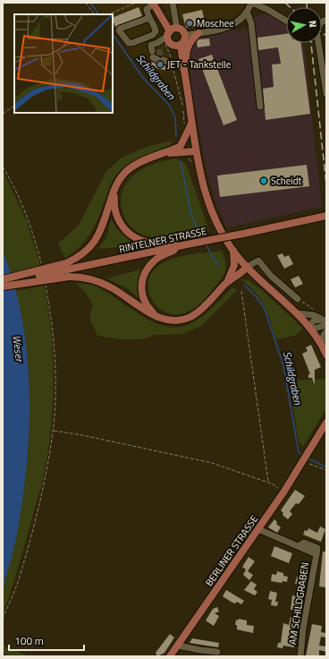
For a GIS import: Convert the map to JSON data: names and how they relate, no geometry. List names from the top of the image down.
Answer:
{
  "streets": {
    "main road": ["RINTELNER STRASSE", "BERLINER STRASSE"],
    "street": ["AM SCHILDGRABEN"]
  },
  "crossings": [
    ["BERLINER STRASSE", "AM SCHILDGRABEN"]
  ],
  "water": ["Schildgraben", "Weser"],
  "places": ["Moschee", "JET - Tankstelle", "Scheidt"],
  "scale_bar": "100 m",
  "north": "right"
}
